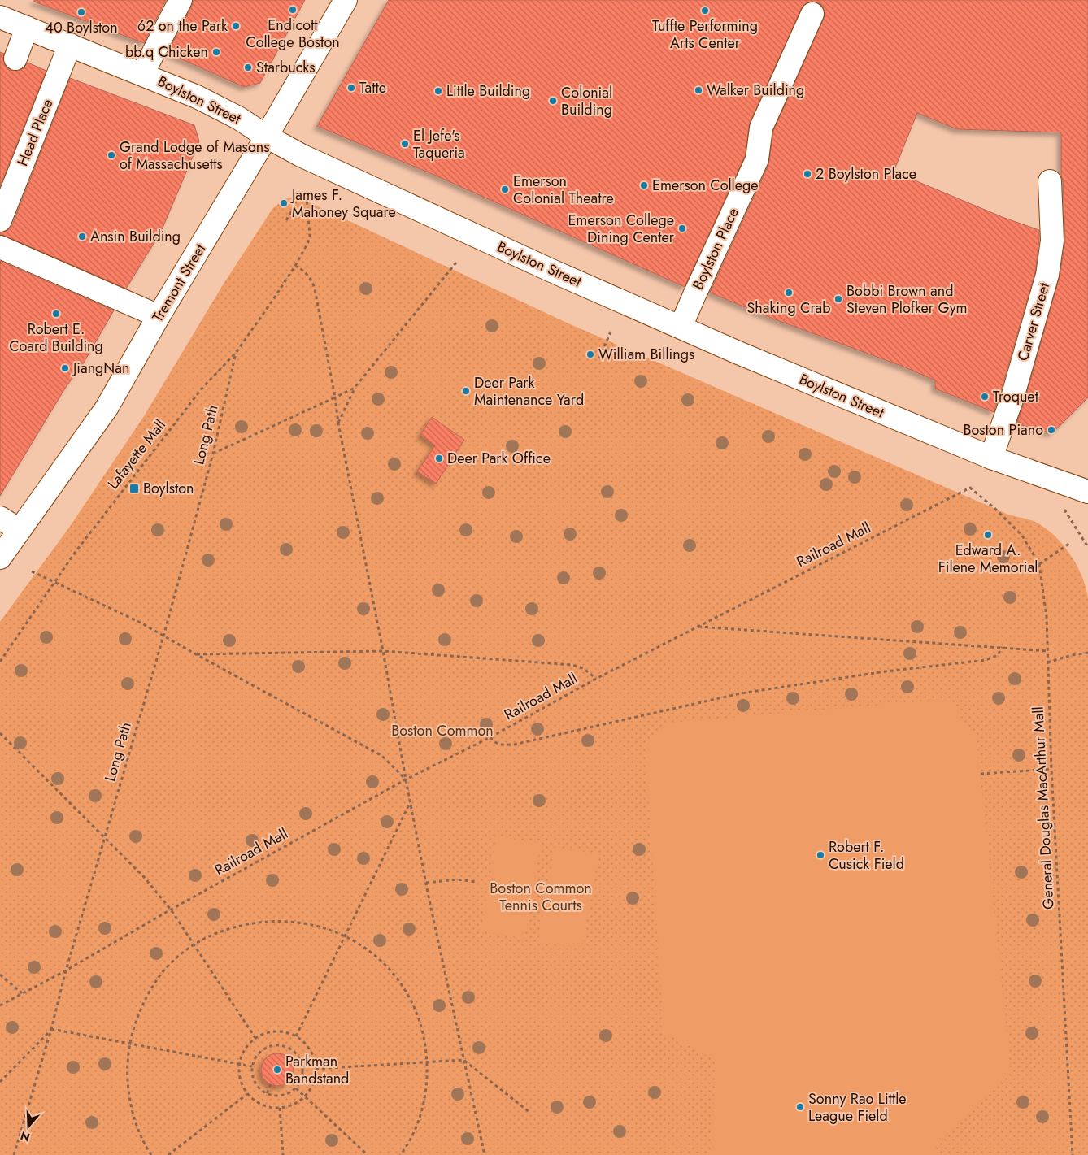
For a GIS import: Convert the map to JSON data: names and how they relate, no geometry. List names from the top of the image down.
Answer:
{
  "streets": {
    "main road": [
      "Boylston Street",
      "Head Place",
      "Boylston Place",
      "Tremont Street",
      "Carver Street"
    ],
    "path": [
      "Long Path",
      "Lafayette Mall",
      "Railroad Mall",
      "General Douglas MacArthur Mall"
    ]
  },
  "crossings": [
    ["Boylston Street", "Head Place"],
    ["Boylston Street", "Boylston Place"],
    ["Boylston Street", "Tremont Street"],
    ["Boylston Street", "Carver Street"],
    ["Long Path", "Lafayette Mall"],
    ["Long Path", "Railroad Mall"],
    ["Railroad Mall", "General Douglas MacArthur Mall"]
  ],
  "parks": ["Boston Common", "Boston Common Tennis Courts"],
  "places": {
    "other": [
      "Endicott College Boston",
      "Tuffte Performing Arts Center",
      "40 Boylston",
      "62 on the Park",
      "bb.q Chicken",
      "Starbucks",
      "Tatte",
      "Walker Building",
      "Little Building",
      "Colonial Building",
      "El Jefe's Taqueria",
      "Grand Lodge of Masons of Massachusetts",
      "2 Boylston Place",
      "Emerson College",
      "Emerson Colonial Theatre",
      "James F. Mahoney Square",
      "Emerson College Dining Center",
      "Ansin Building",
      "Shaking Crab",
      "Bobbi Brown and Steven Plofker Gym",
      "Robert E. Coard Building",
      "William Billings",
      "JiangNan",
      "Deer Park Maintenance Yard",
      "Troquet",
      "Boston Piano",
      "Deer Park Office",
      "Edward A. Filene Memorial",
      "Robert F. Cusick Field",
      "Parkman Bandstand",
      "Sonny Rao Little League Field"
    ],
    "transit": ["Boylston"]
  },
  "north": "bottom"
}
